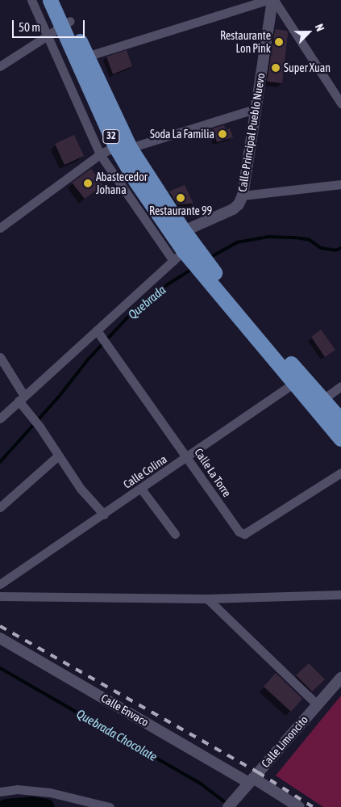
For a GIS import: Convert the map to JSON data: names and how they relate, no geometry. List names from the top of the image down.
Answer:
{
  "streets": {
    "highway": ["32"],
    "street": [
      "Calle Principal Pueblo Nuevo",
      "Calle Colina",
      "Calle La Torre",
      "Calle Envaco",
      "Calle Limoncito"
    ]
  },
  "crossings": [
    ["Calle Principal Pueblo Nuevo", "32"],
    ["32", "Calle Colina"],
    ["Calle Colina", "Calle La Torre"],
    ["Calle Envaco", "Calle Limoncito"]
  ],
  "water": ["Quebrada", "Quebrada Chocolate"],
  "places": [
    "Restaurante Lon Pink",
    "Super Xuan",
    "Soda La Familia",
    "Abastecedor Johana",
    "Restaurante 99"
  ],
  "scale_bar": "50 m",
  "north": "top right"
}
